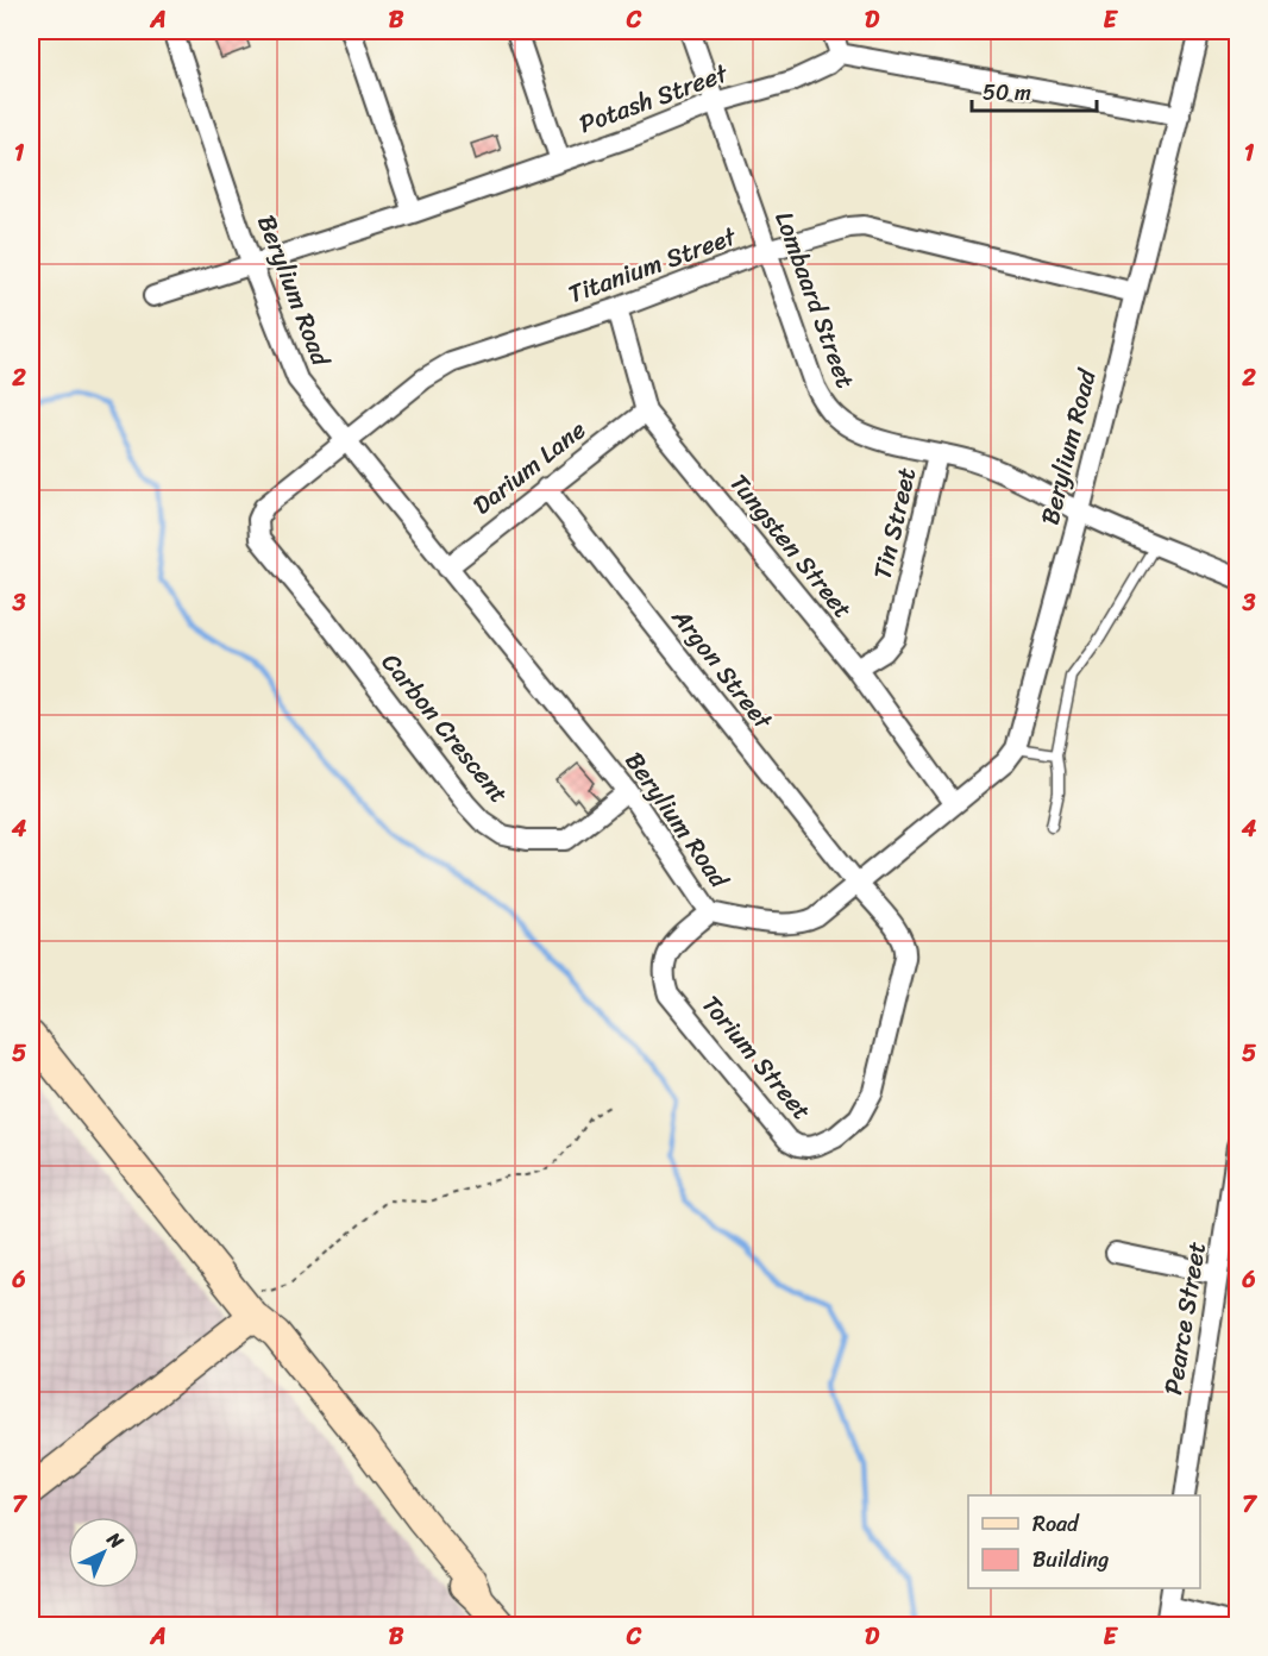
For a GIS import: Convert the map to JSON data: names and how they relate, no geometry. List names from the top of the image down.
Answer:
{
  "streets": {
    "street": [
      "Potash Street",
      "Titanium Street",
      "Berylium Road",
      "Lombaard Street",
      "Darium Lane",
      "Tin Street",
      "Tungsten Street",
      "Argon Street",
      "Carbon Crescent",
      "Torium Street",
      "Pearce Street"
    ]
  },
  "crossings": [
    ["Potash Street", "Berylium Road"],
    ["Potash Street", "Lombaard Street"],
    ["Titanium Street", "Berylium Road"],
    ["Titanium Street", "Lombaard Street"],
    ["Titanium Street", "Tungsten Street"],
    ["Titanium Street", "Carbon Crescent"],
    ["Berylium Road", "Lombaard Street"],
    ["Berylium Road", "Darium Lane"],
    ["Berylium Road", "Tungsten Street"],
    ["Berylium Road", "Argon Street"],
    ["Berylium Road", "Carbon Crescent"],
    ["Berylium Road", "Torium Street"],
    ["Lombaard Street", "Tin Street"],
    ["Darium Lane", "Tungsten Street"],
    ["Darium Lane", "Argon Street"],
    ["Tin Street", "Tungsten Street"],
    ["Argon Street", "Torium Street"]
  ],
  "legend": ["Road", "Building"],
  "scale_bar": "50 m",
  "north": "top right",
  "grid": {
    "columns": [
      "A",
      "B",
      "C",
      "D",
      "E"
    ],
    "rows": [
      "1",
      "2",
      "3",
      "4",
      "5",
      "6",
      "7"
    ]
  }
}
